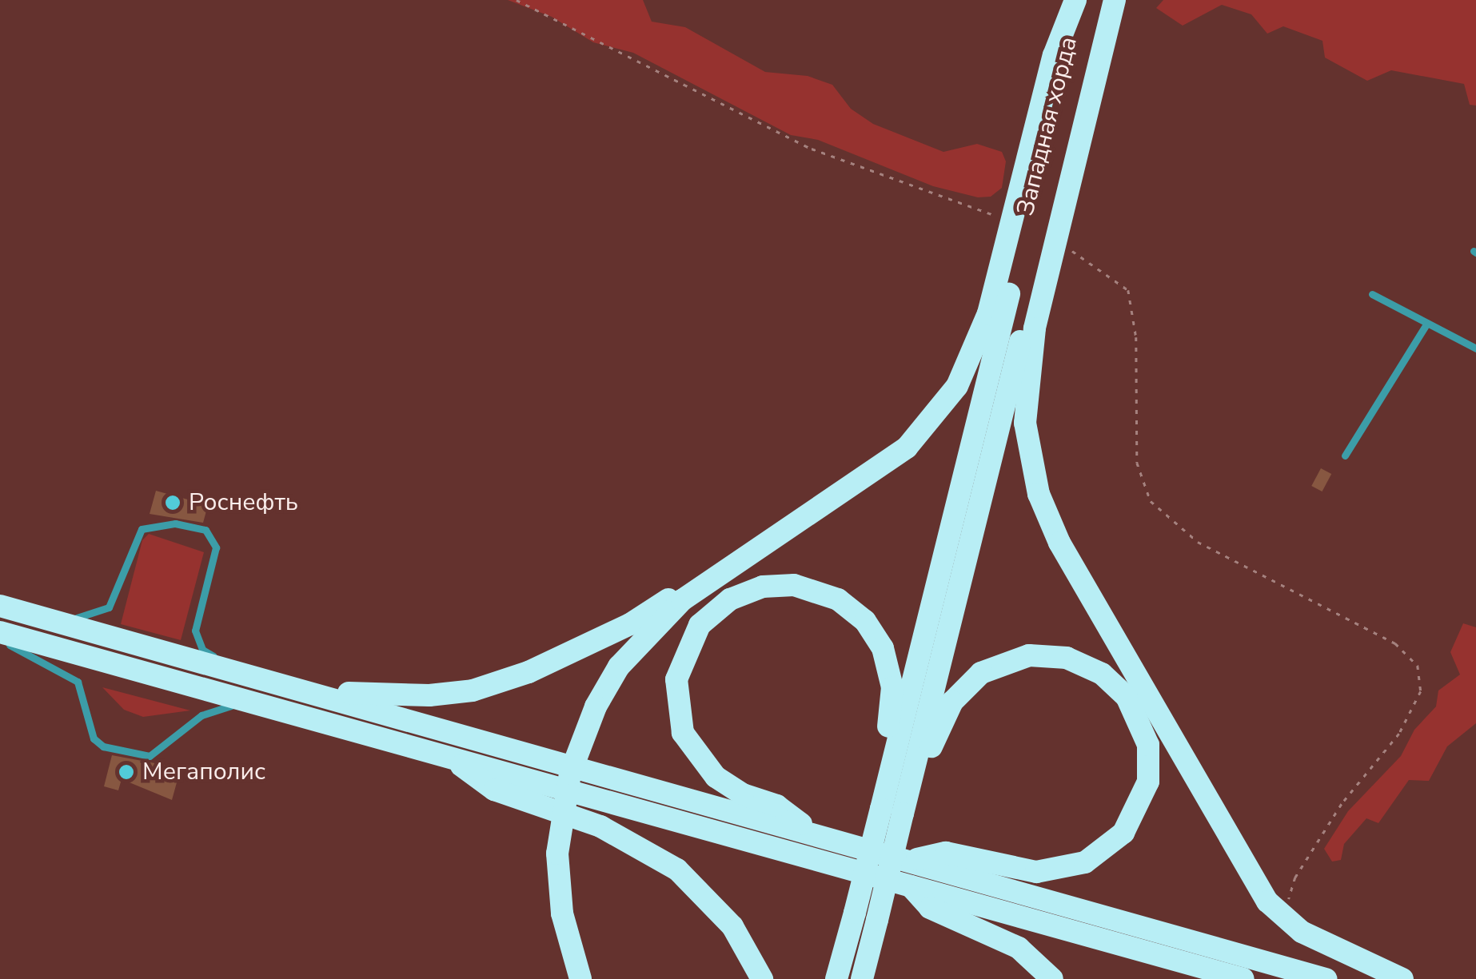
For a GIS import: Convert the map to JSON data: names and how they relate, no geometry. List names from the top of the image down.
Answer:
{
  "streets": {
    "highway": ["Западная хорда"]
  },
  "places": ["Роснефть", "Мегаполис"]
}
